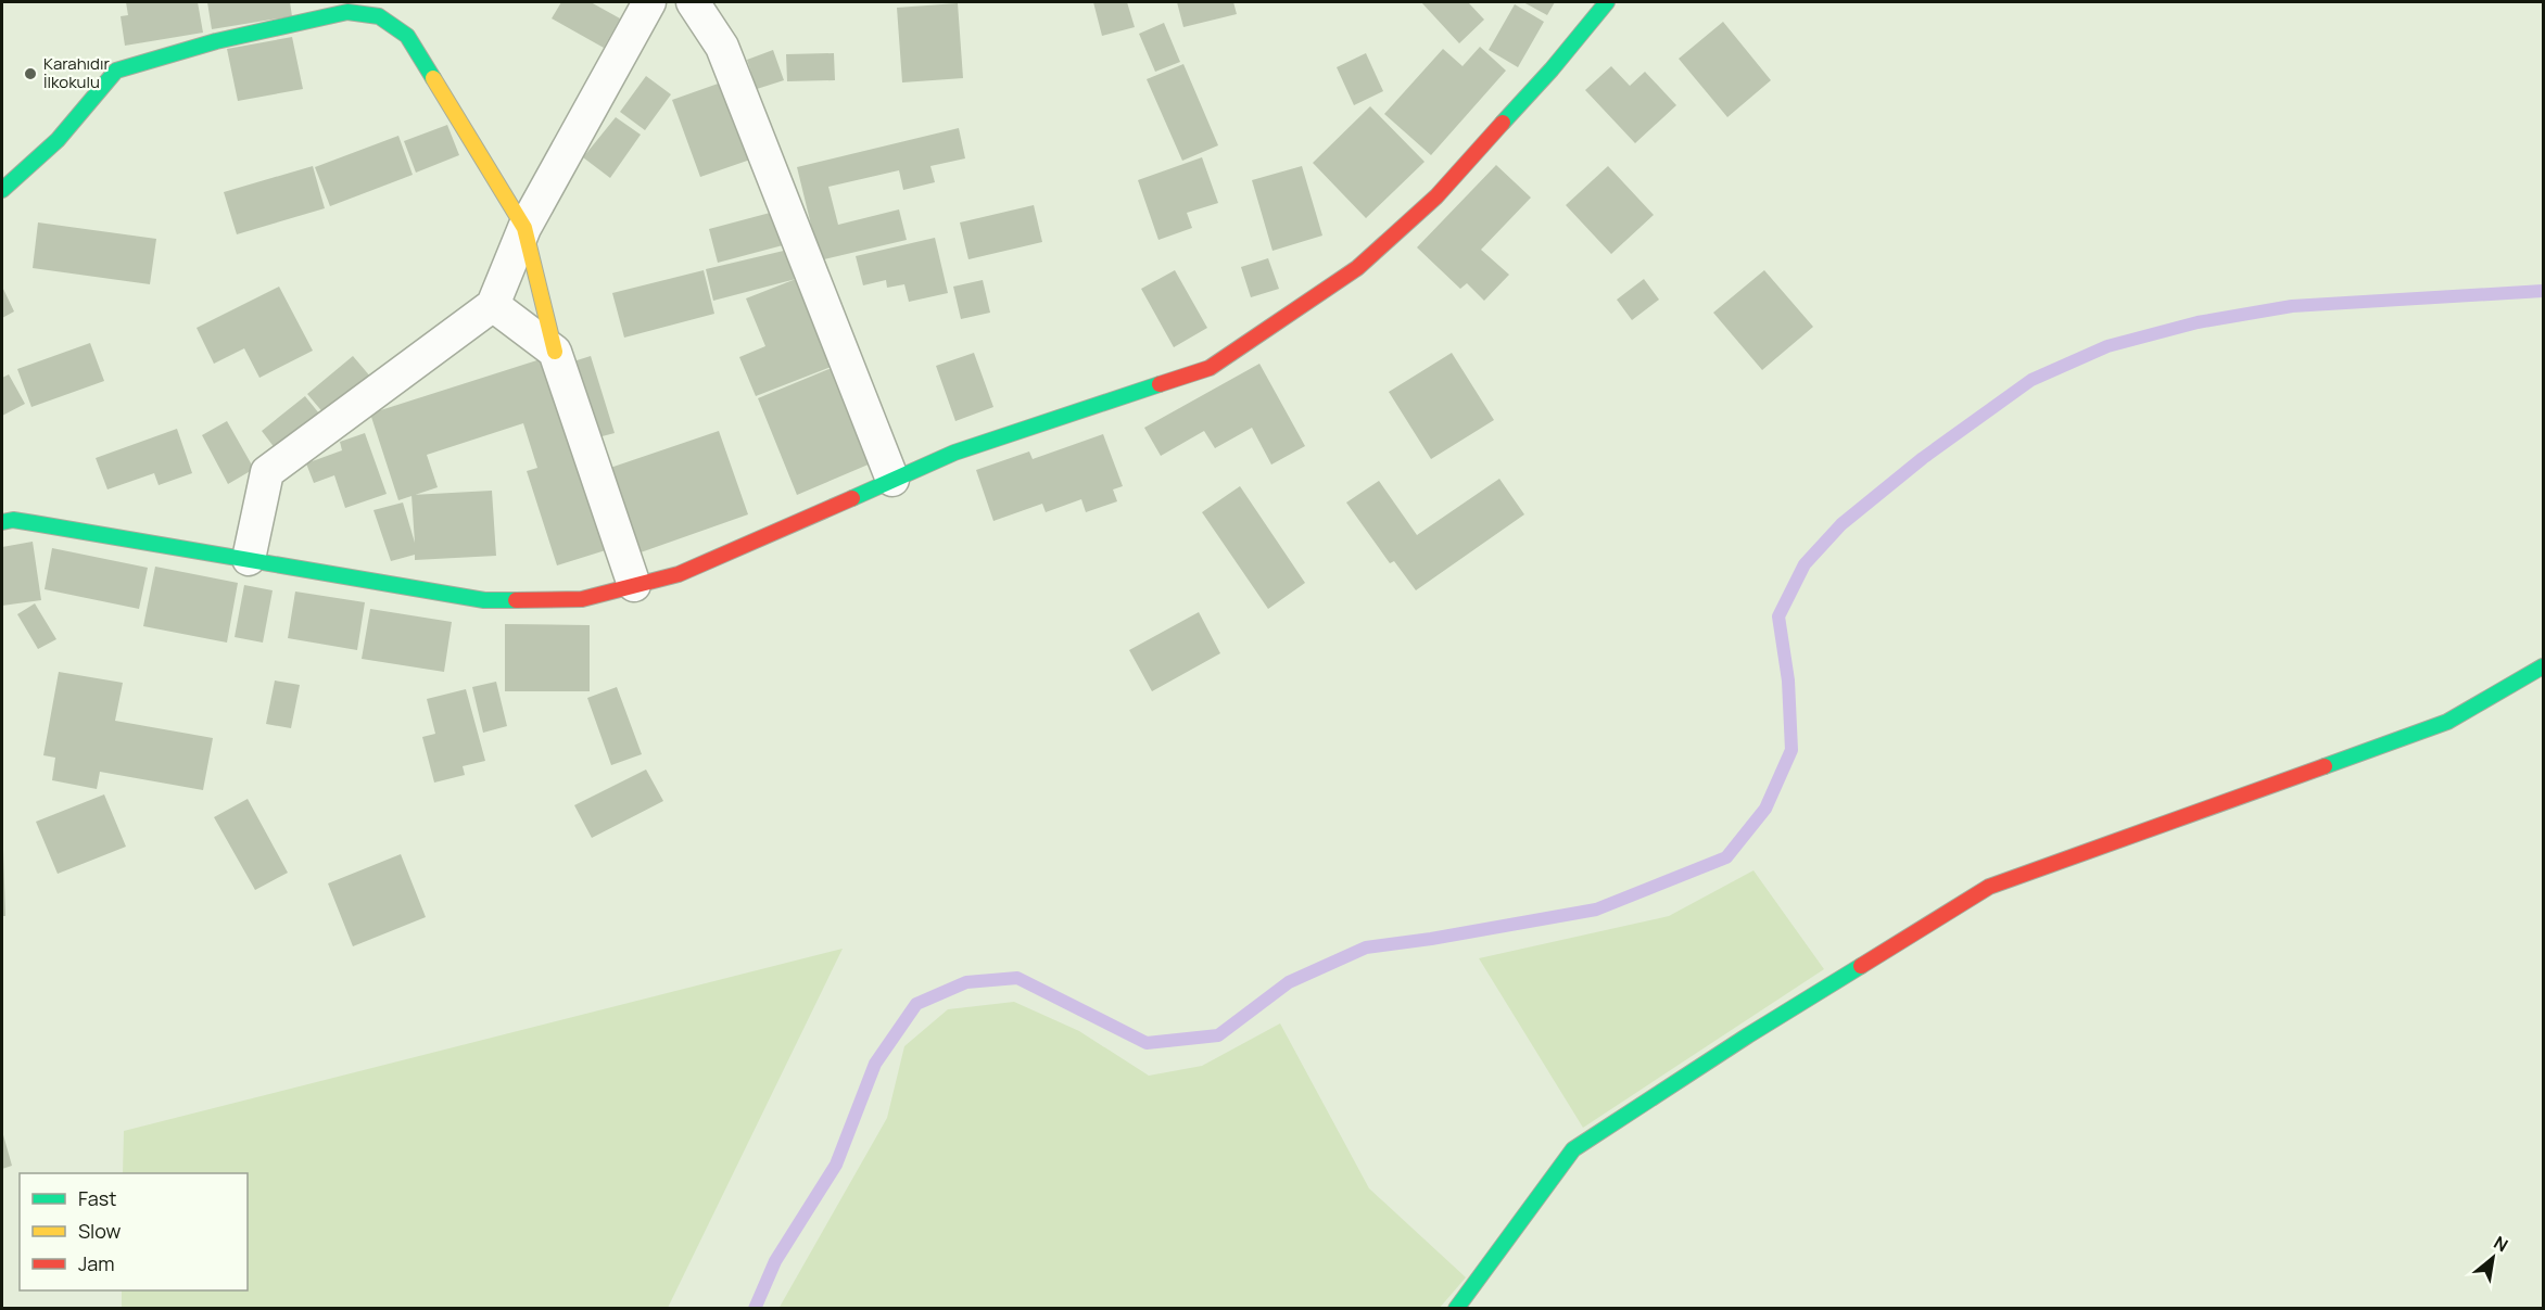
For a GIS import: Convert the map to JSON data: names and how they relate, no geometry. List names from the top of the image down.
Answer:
{
  "places": ["Karahıdır İlkokulu"],
  "legend": ["Fast", "Slow", "Jam"],
  "north": "top right"
}
